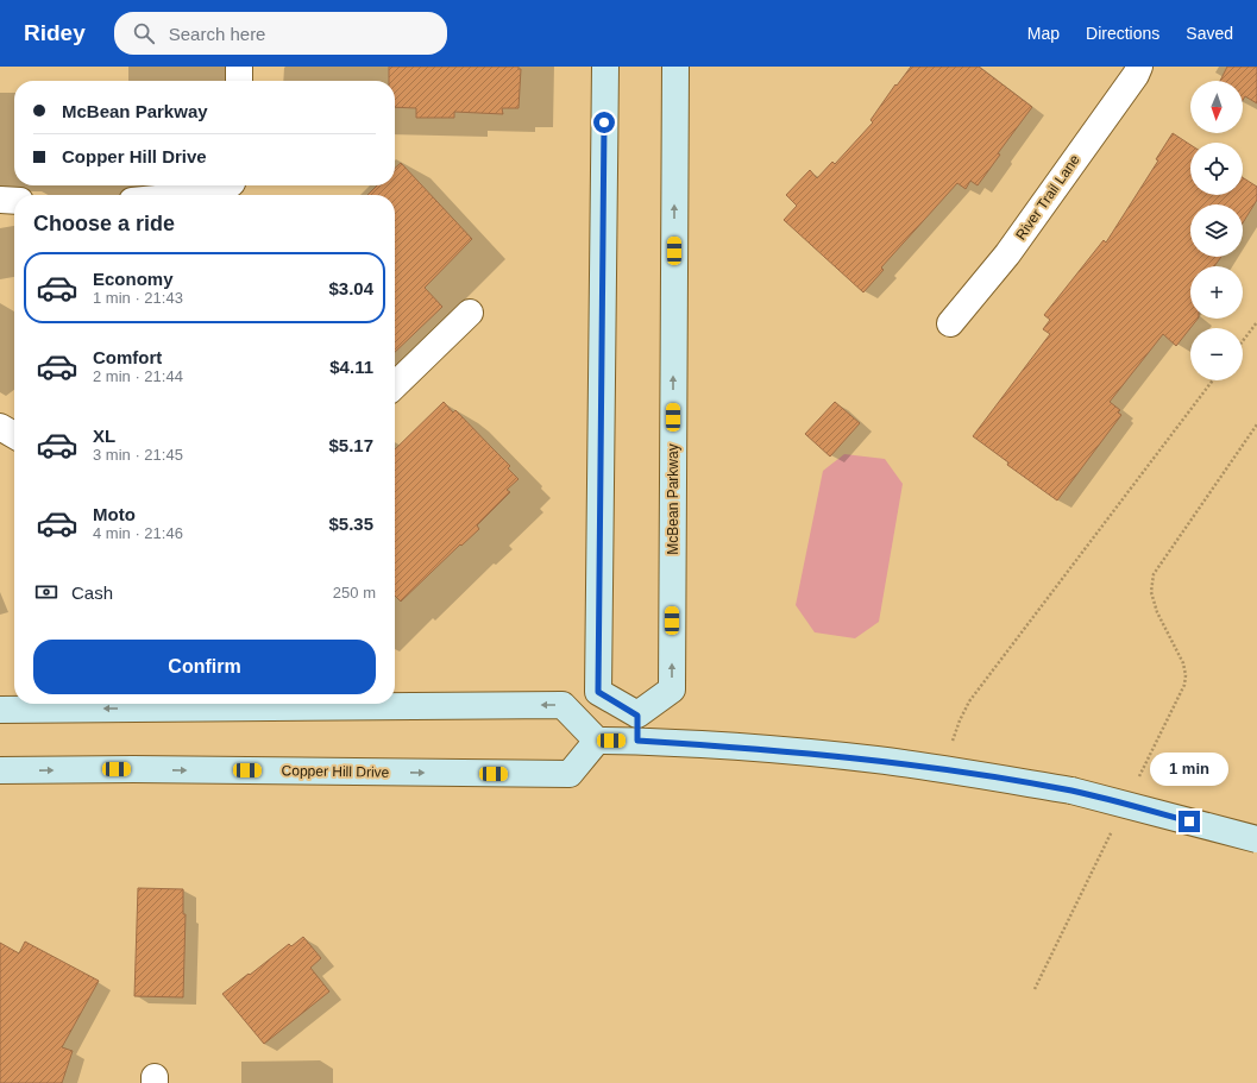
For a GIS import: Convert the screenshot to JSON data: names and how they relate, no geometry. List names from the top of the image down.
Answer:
{
  "streets": {
    "main road": ["McBean Parkway", "Copper Hill Drive"],
    "street": ["River Trail Lane"]
  },
  "north": "bottom",
  "page": {
    "header": "Ridey",
    "search": "Search here",
    "nav": ["Map", "Directions", "Saved"],
    "map_buttons": ["+", "−"],
    "banner": ["McBean Parkway", "Copper Hill Drive"],
    "heading": "Choose a ride",
    "list": [
      {
        "name": "Economy",
        "note": "1 min · 21:43",
        "value": "$3.04"
      },
      {
        "name": "Comfort",
        "note": "2 min · 21:44",
        "value": "$4.11"
      },
      {
        "name": "XL",
        "note": "3 min · 21:45",
        "value": "$5.17"
      },
      {
        "name": "Moto",
        "note": "4 min · 21:46",
        "value": "$5.35"
      }
    ],
    "pay": ["Cash", "250 m"],
    "buttons": "Confirm",
    "bubble": "1 min"
  }
}
